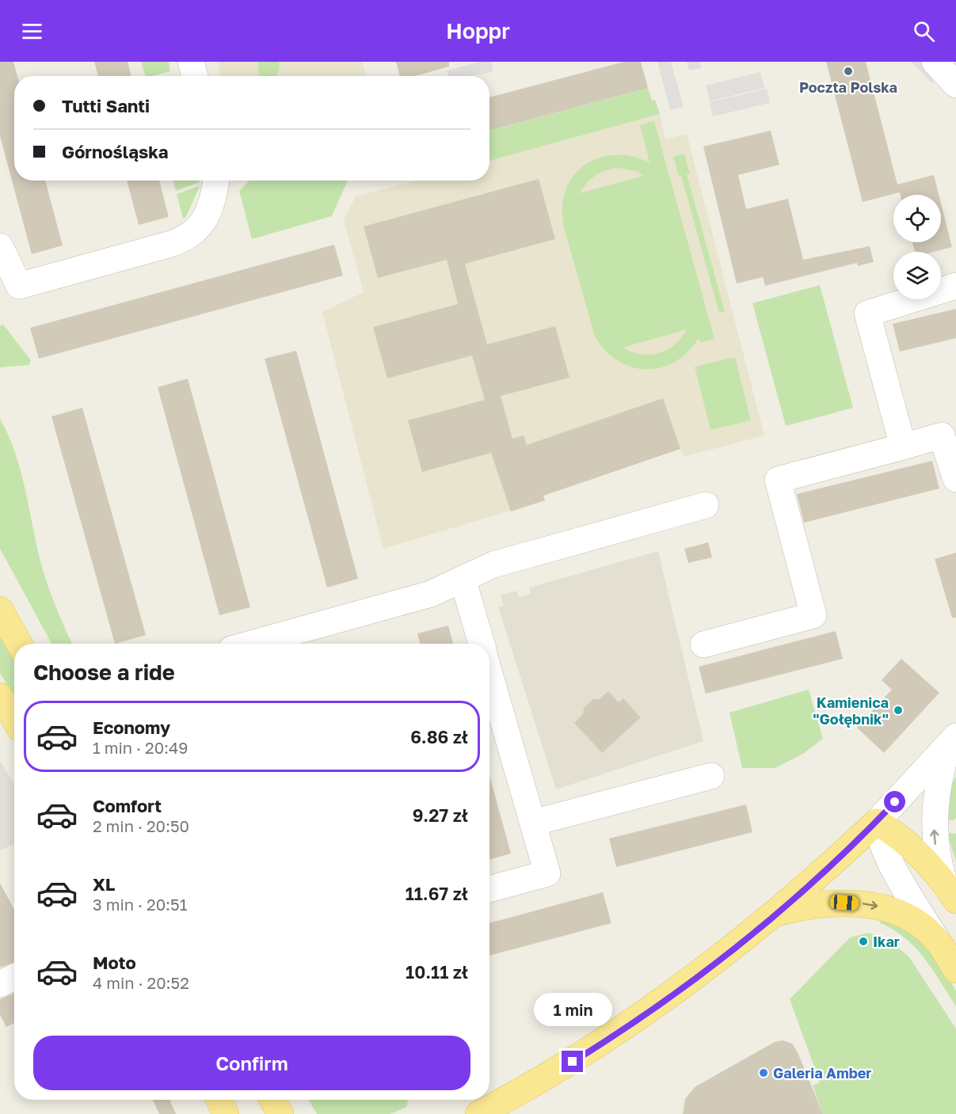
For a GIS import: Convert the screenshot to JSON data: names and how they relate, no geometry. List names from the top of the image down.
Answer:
{
  "places": [
    "Poczta Polska",
    "Kamienica \"Gołębnik\"",
    "Ikar",
    "Galeria Amber"
  ],
  "page": {
    "header": "Hoppr",
    "banner": ["Tutti Santi", "Górnośląska"],
    "heading": "Choose a ride",
    "list": [
      {
        "name": "Economy",
        "note": "1 min · 20:49",
        "value": "6.86 zł"
      },
      {
        "name": "Comfort",
        "note": "2 min · 20:50",
        "value": "9.27 zł"
      },
      {
        "name": "XL",
        "note": "3 min · 20:51",
        "value": "11.67 zł"
      },
      {
        "name": "Moto",
        "note": "4 min · 20:52",
        "value": "10.11 zł"
      }
    ],
    "bubble": "1 min",
    "buttons": "Confirm"
  }
}
